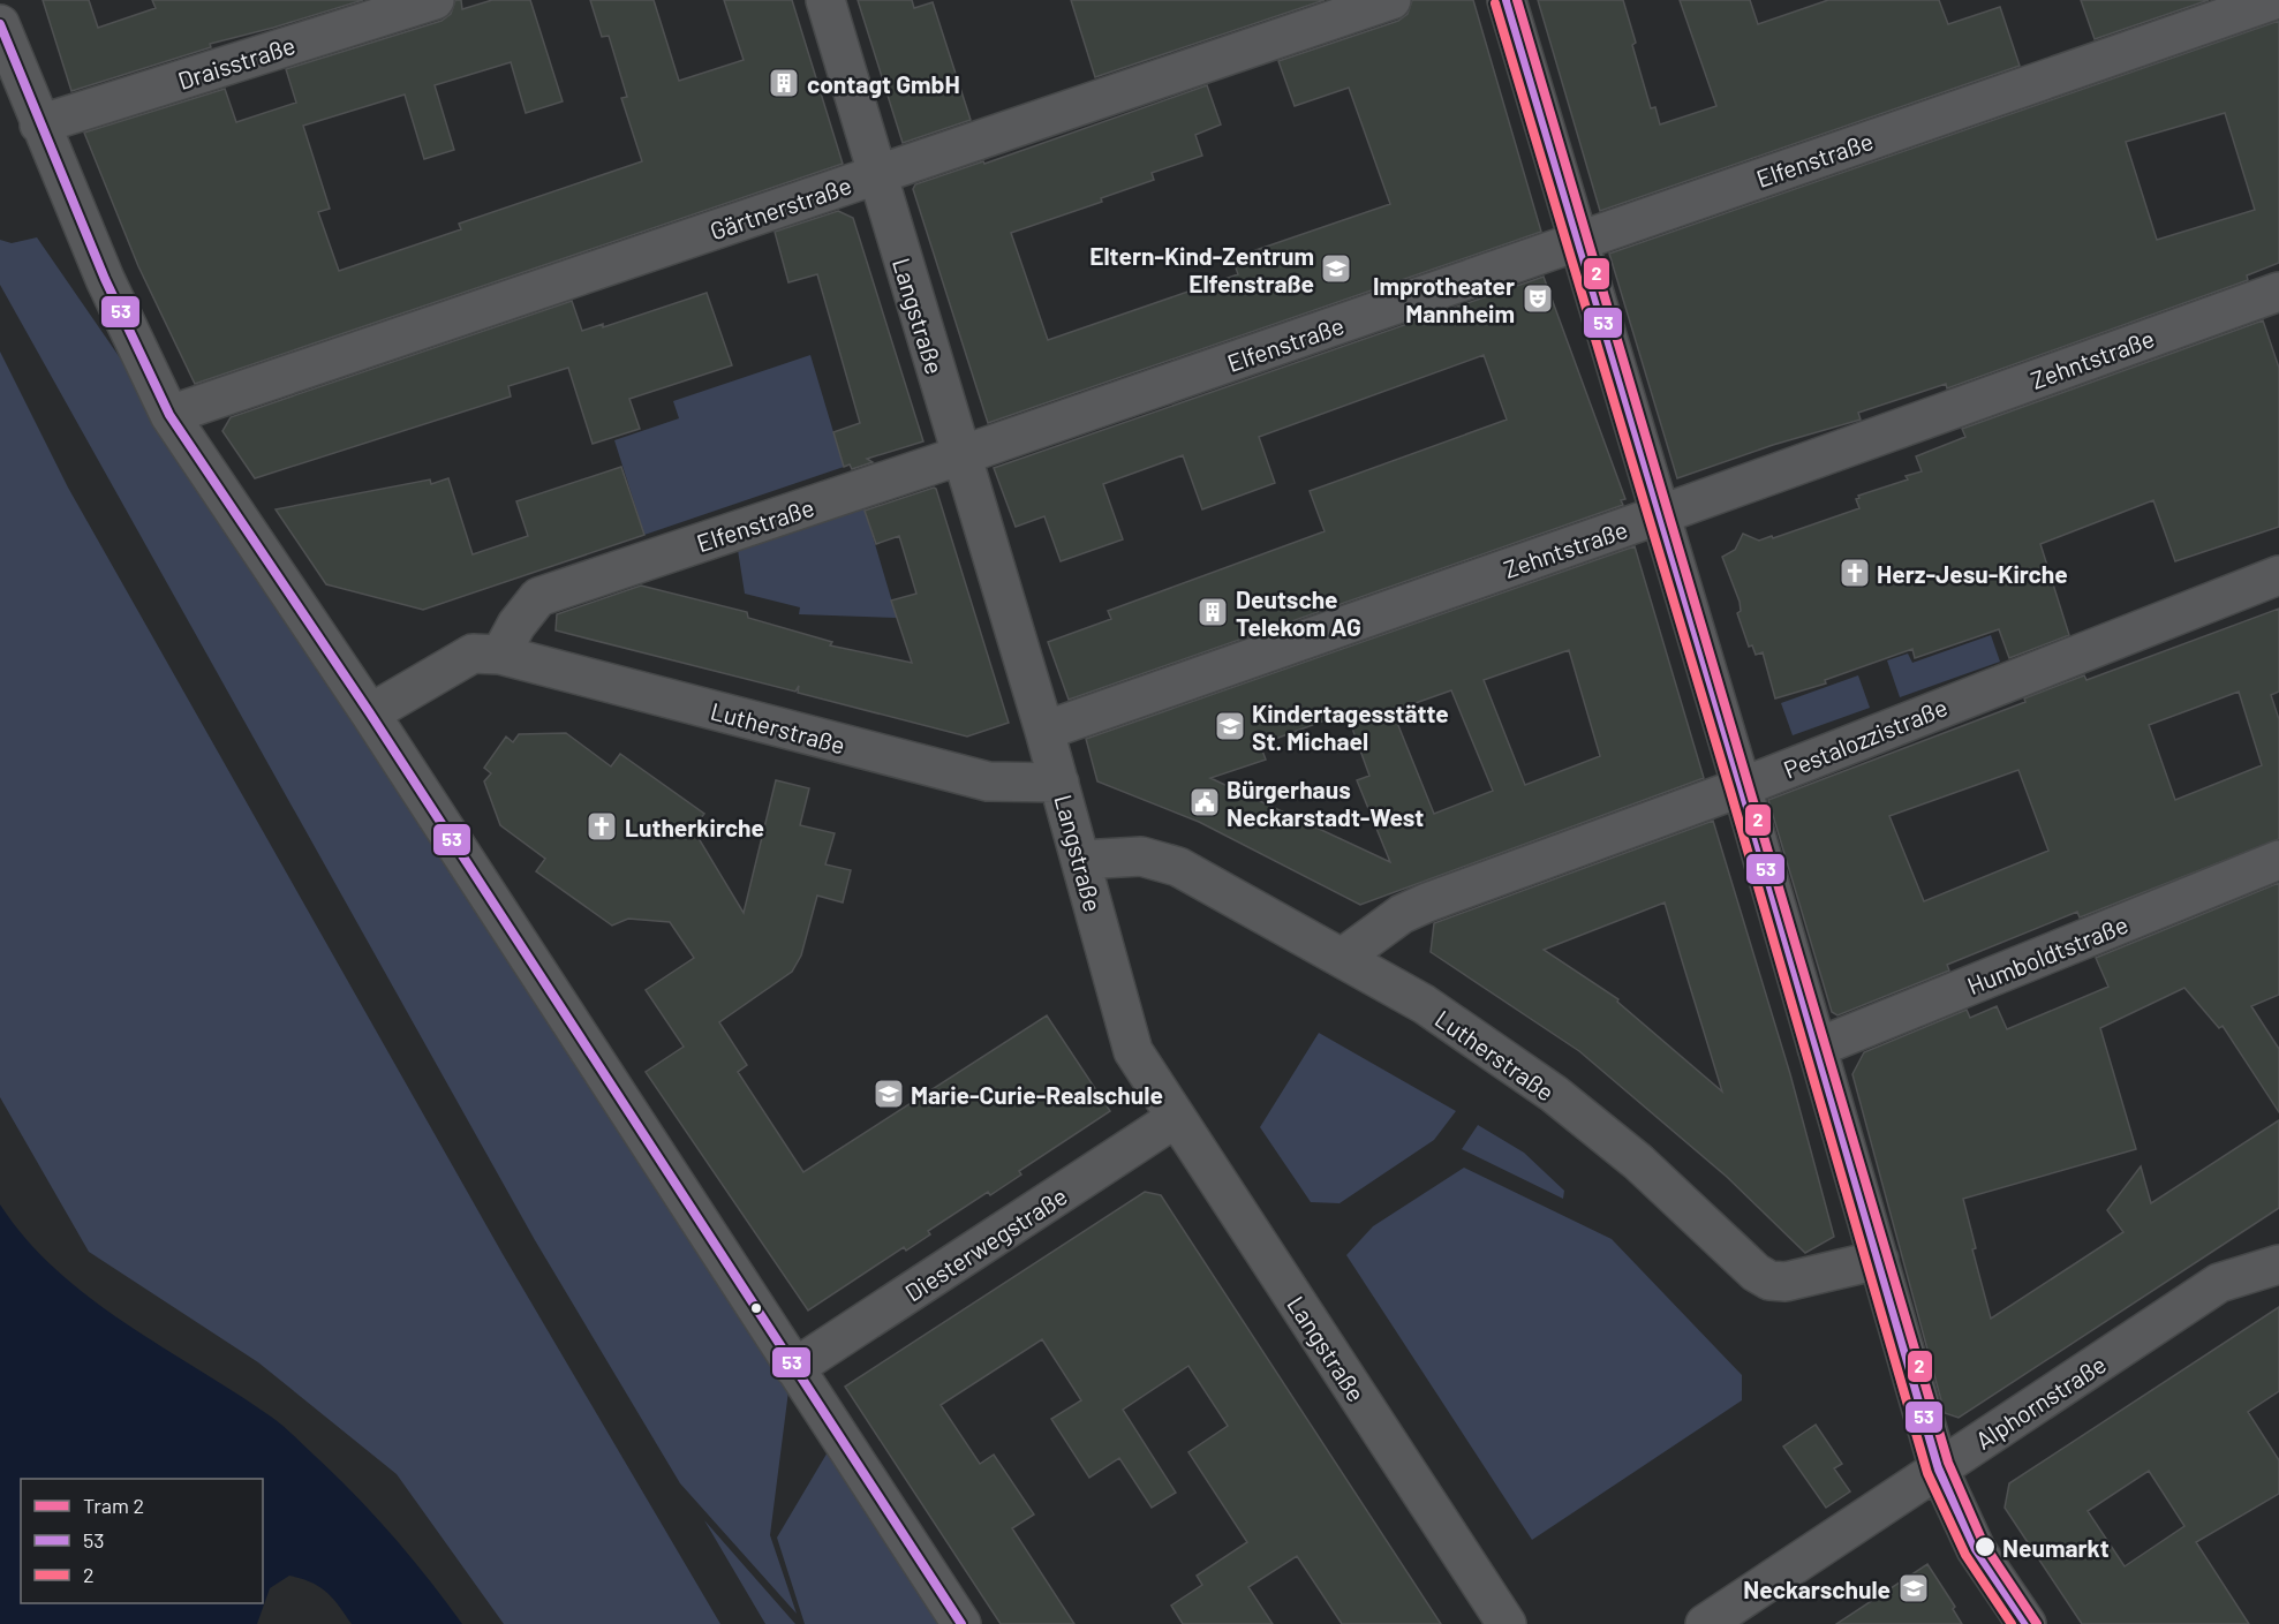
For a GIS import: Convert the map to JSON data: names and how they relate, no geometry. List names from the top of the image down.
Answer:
{
  "streets": {
    "street": [
      "Draisstraße",
      "Elfenstraße",
      "Gärtnerstraße",
      "Langstraße",
      "Zehntstraße",
      "Lutherstraße",
      "Pestalozzistraße",
      "Humboldtstraße",
      "Diesterwegstraße",
      "Alphornstraße"
    ]
  },
  "crossings": [
    ["Elfenstraße", "Langstraße"],
    ["Elfenstraße", "Lutherstraße"],
    ["Gärtnerstraße", "Langstraße"],
    ["Langstraße", "Zehntstraße"],
    ["Langstraße", "Lutherstraße"],
    ["Langstraße", "Diesterwegstraße"],
    ["Lutherstraße", "Pestalozzistraße"]
  ],
  "places": {
    "building": ["contagt GmbH", "Deutsche Telekom AG"],
    "school or university": [
      "Eltern-Kind-Zentrum Elfenstraße",
      "Kindertagesstätte St. Michael",
      "Marie-Curie-Realschule",
      "Neckarschule"
    ],
    "theatre": ["Improtheater Mannheim"],
    "church": ["Herz-Jesu-Kirche", "Lutherkirche"],
    "public building": ["Bürgerhaus Neckarstadt-West"],
    "other": ["Neumarkt"]
  },
  "lines": ["tram line 2", "transit line 53", "transit line 2"],
  "legend": ["Tram 2", "53", "2"]
}
